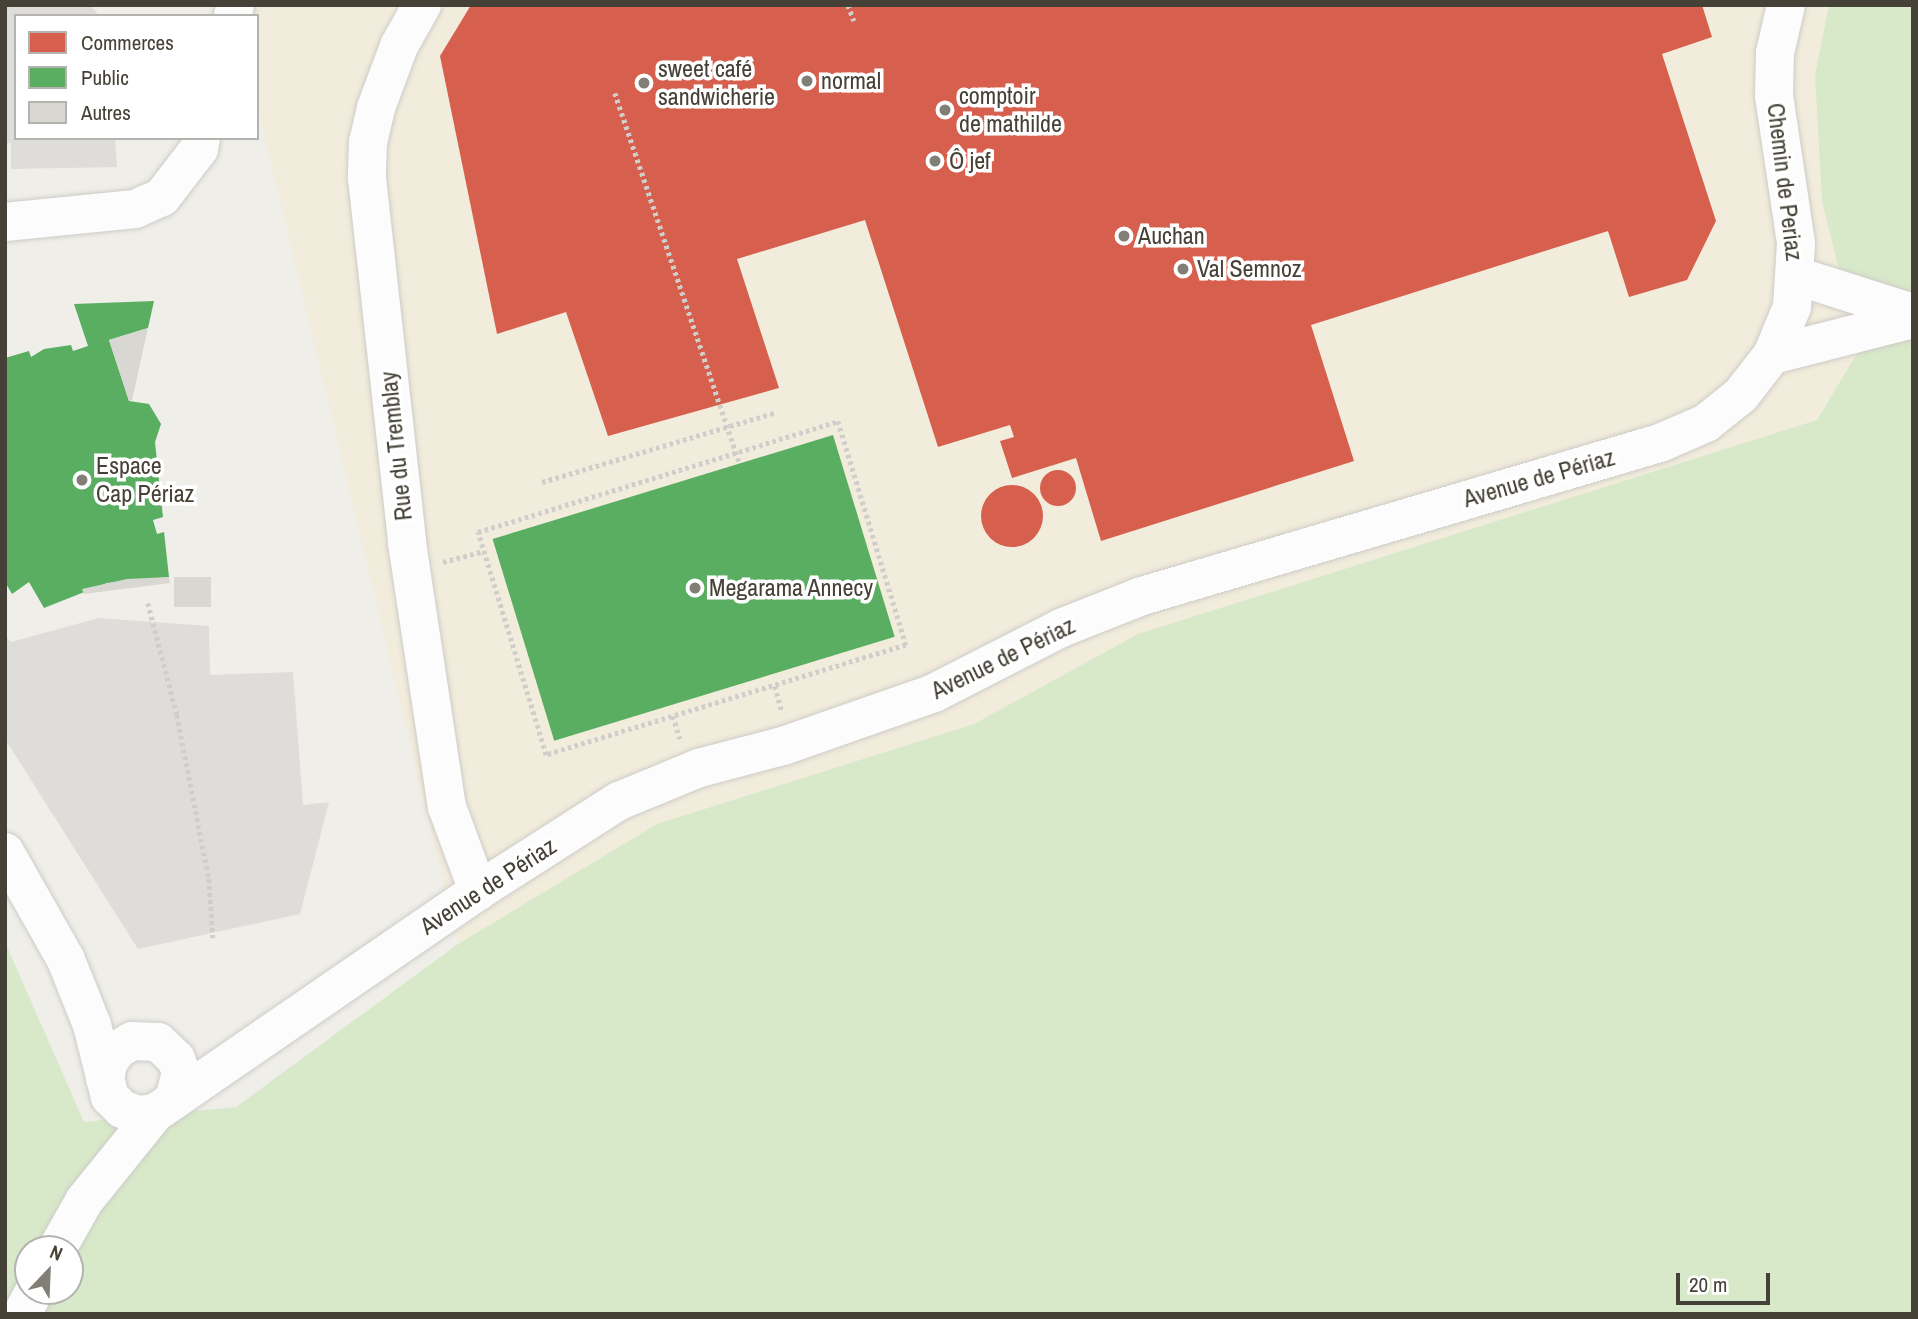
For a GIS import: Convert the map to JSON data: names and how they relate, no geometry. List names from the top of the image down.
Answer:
{
  "streets": {
    "street": ["Chemin de Periaz", "Rue du Tremblay", "Avenue de Périaz"]
  },
  "crossings": [
    ["Chemin de Periaz", "Avenue de Périaz"],
    ["Rue du Tremblay", "Avenue de Périaz"]
  ],
  "places": [
    "normal",
    "sweet café sandwicherie",
    "comptoir de mathilde",
    "Ô jef",
    "Auchan",
    "Val Semnoz",
    "Espace Cap Périaz",
    "Megarama Annecy"
  ],
  "legend": ["Commerces", "Public", "Autres"],
  "scale_bar": "20 m",
  "north": "top right"
}
